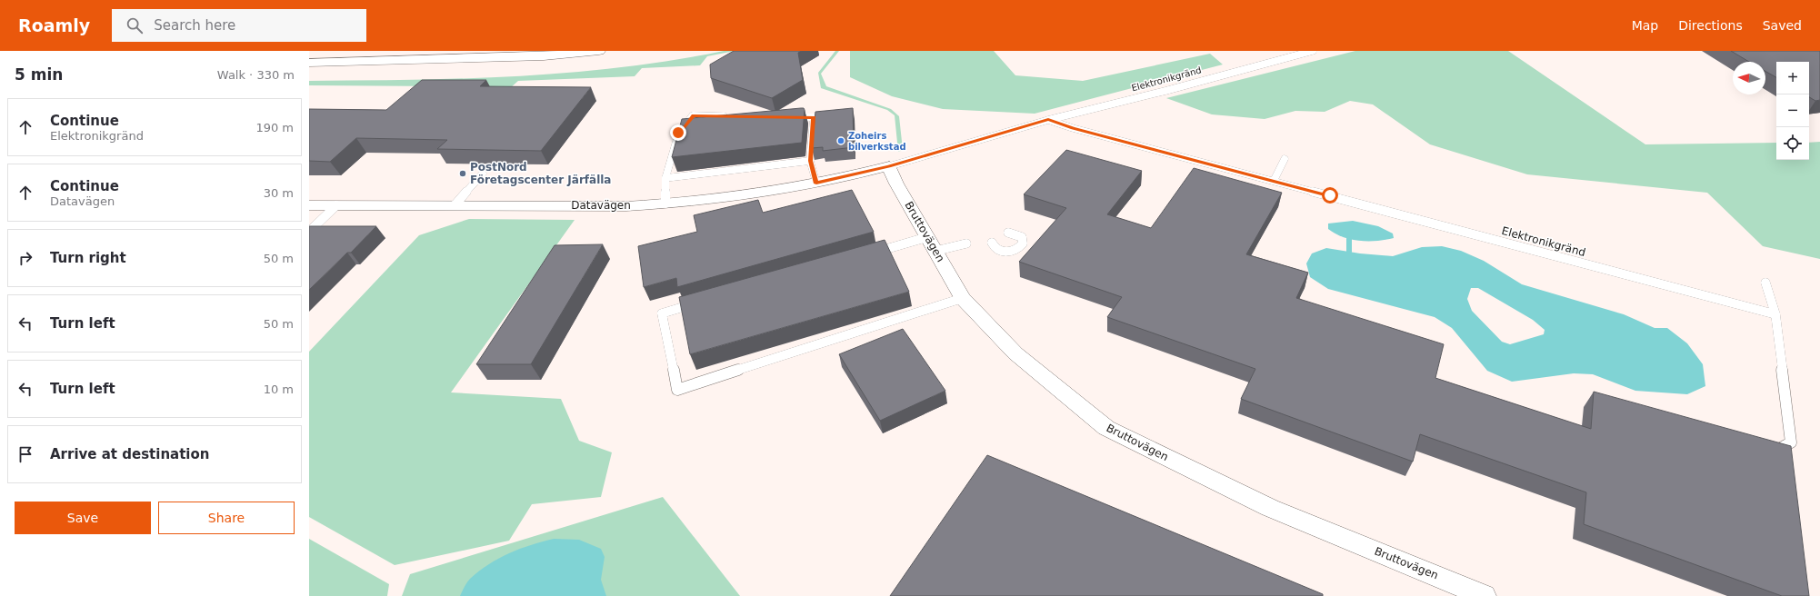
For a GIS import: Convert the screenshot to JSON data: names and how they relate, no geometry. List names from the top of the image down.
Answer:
{
  "streets": {
    "street": ["Datavägen", "Bruttovägen"],
    "lane": ["Elektronikgränd"]
  },
  "crossings": [
    ["Elektronikgränd", "Datavägen"],
    ["Elektronikgränd", "Bruttovägen"],
    ["Datavägen", "Bruttovägen"]
  ],
  "places": ["Zoheirs bilverkstad", "PostNord Företagscenter Järfälla"],
  "north": "left",
  "page": {
    "header": "Roamly",
    "search": "Search here",
    "nav": ["Map", "Directions", "Saved"],
    "heading": ["5 min", "Walk · 330 m"],
    "map_buttons": ["+", "−"],
    "list": [
      ["Continue", "Elektronikgränd", "190 m"],
      ["Continue", "Datavägen", "30 m"],
      ["Turn right", "50 m"],
      ["Turn left", "50 m"],
      ["Turn left", "10 m"],
      "Arrive at destination"
    ],
    "buttons": ["Save", "Share"]
  }
}
